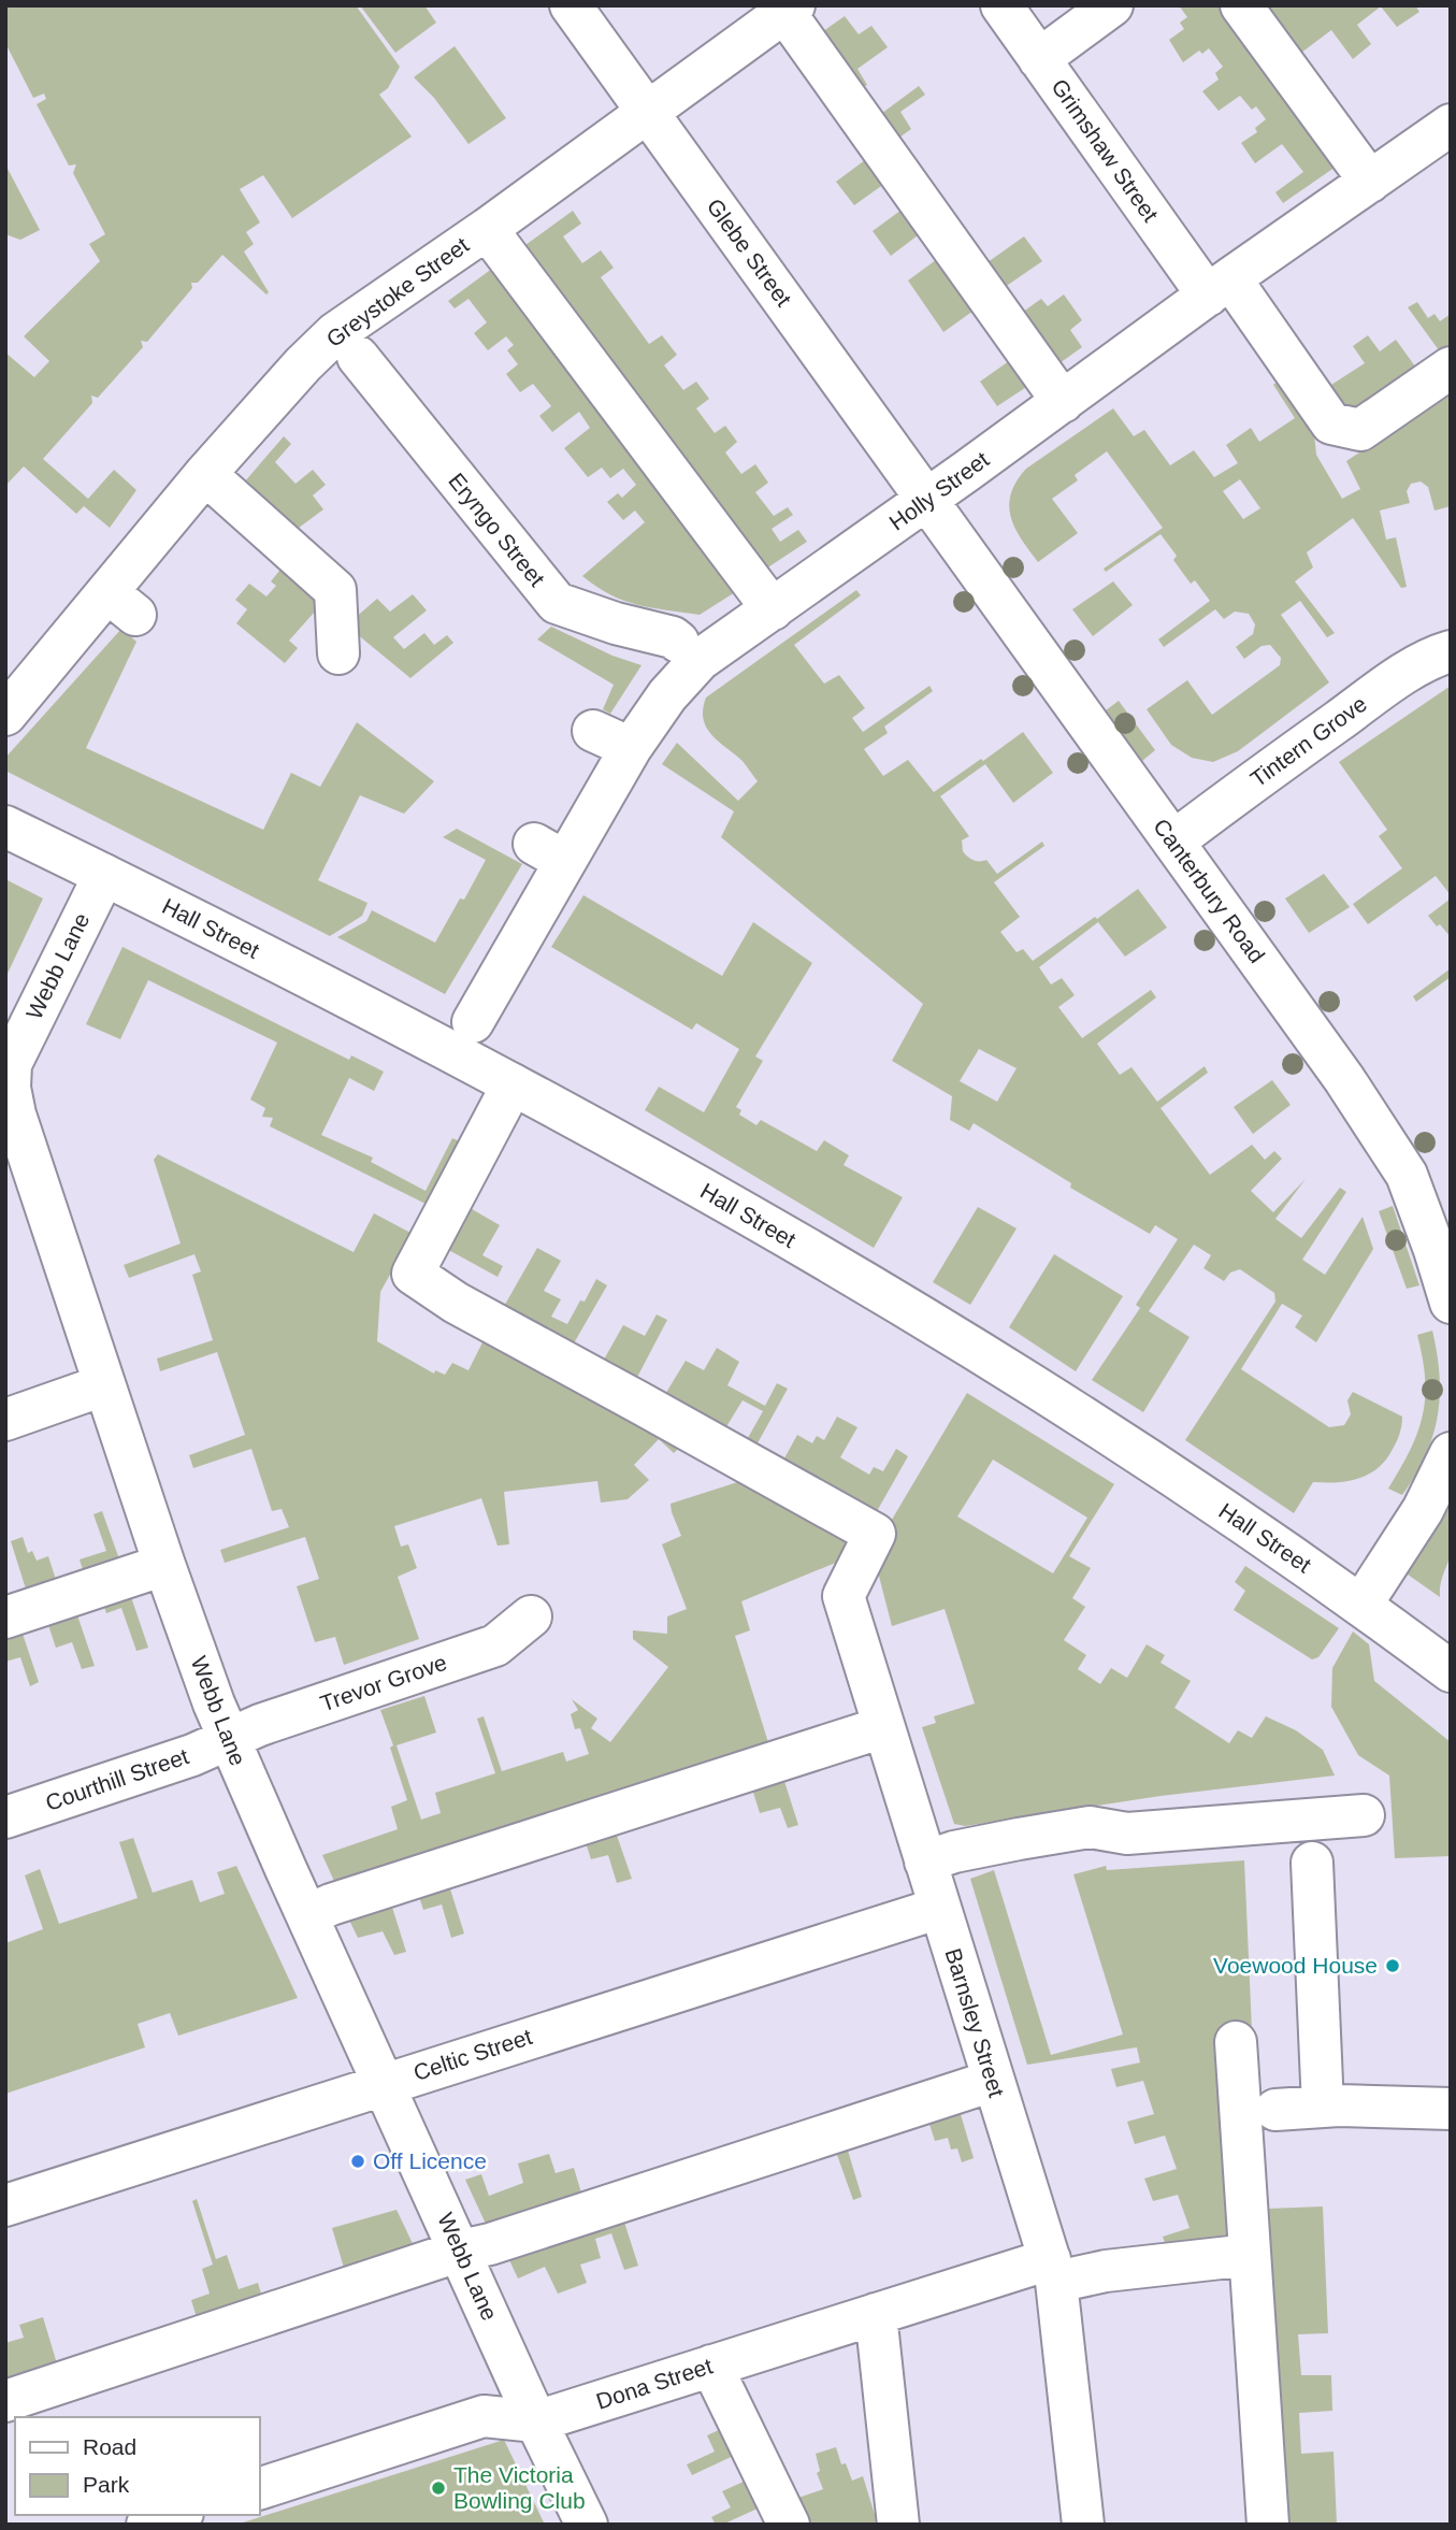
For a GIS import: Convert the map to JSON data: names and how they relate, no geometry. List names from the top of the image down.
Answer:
{
  "streets": {
    "street": [
      "Grimshaw Street",
      "Glebe Street",
      "Greystoke Street",
      "Holly Street",
      "Eryngo Street",
      "Tintern Grove",
      "Canterbury Road",
      "Hall Street",
      "Webb Lane",
      "Trevor Grove",
      "Courthill Street",
      "Barnsley Street",
      "Celtic Street",
      "Dona Street"
    ]
  },
  "crossings": [
    ["Grimshaw Street", "Holly Street"],
    ["Glebe Street", "Greystoke Street"],
    ["Glebe Street", "Holly Street"],
    ["Glebe Street", "Canterbury Road"],
    ["Holly Street", "Canterbury Road"],
    ["Tintern Grove", "Canterbury Road"],
    ["Hall Street", "Webb Lane"],
    ["Hall Street", "Barnsley Street"],
    ["Webb Lane", "Trevor Grove"],
    ["Webb Lane", "Courthill Street"],
    ["Webb Lane", "Celtic Street"],
    ["Webb Lane", "Dona Street"],
    ["Trevor Grove", "Courthill Street"],
    ["Barnsley Street", "Celtic Street"],
    ["Barnsley Street", "Dona Street"]
  ],
  "places": ["Voewood House", "Off Licence", "The Victoria Bowling Club"],
  "legend": ["Road", "Park"]
}
